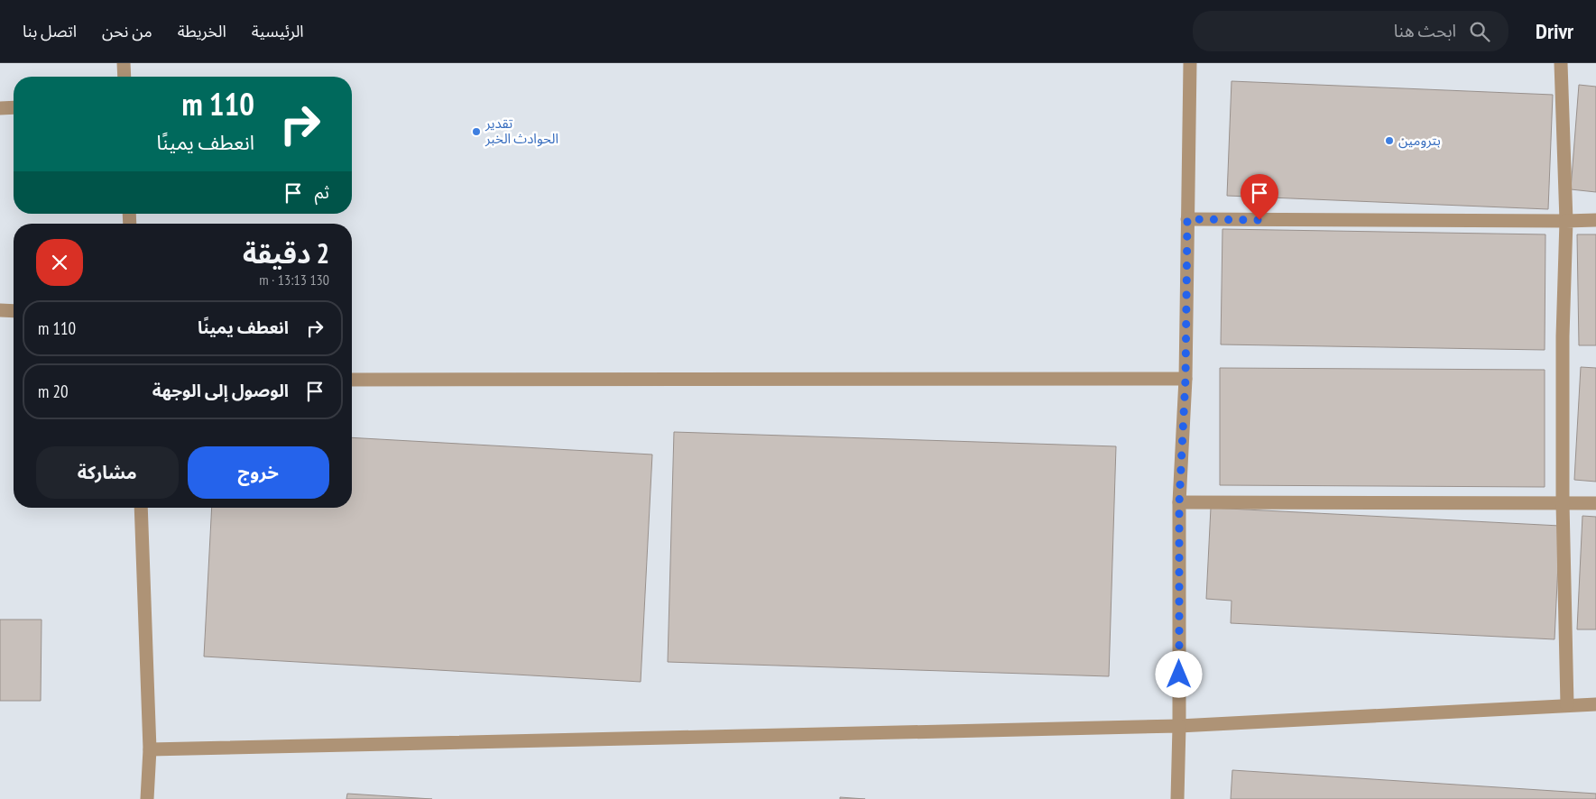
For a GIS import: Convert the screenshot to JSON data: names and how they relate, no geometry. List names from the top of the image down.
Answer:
{
  "places": ["تقدير الحوادث الخبر", "بترومين"],
  "page": {
    "header": "Drivr",
    "search": "ابحث هنا",
    "nav": [
      "الرئيسية",
      "الخريطة",
      "من نحن",
      "اتصل بنا"
    ],
    "turn": ["110 m", "انعطف يمينًا"],
    "then": "ثم",
    "heading": ["2 دقيقة", "130 m · 13:13"],
    "list": [
      {
        "name": "انعطف يمينًا",
        "value": "110 m"
      },
      {
        "name": "الوصول إلى الوجهة",
        "value": "20 m"
      }
    ],
    "buttons": ["خروج", "مشاركة"]
  }
}
